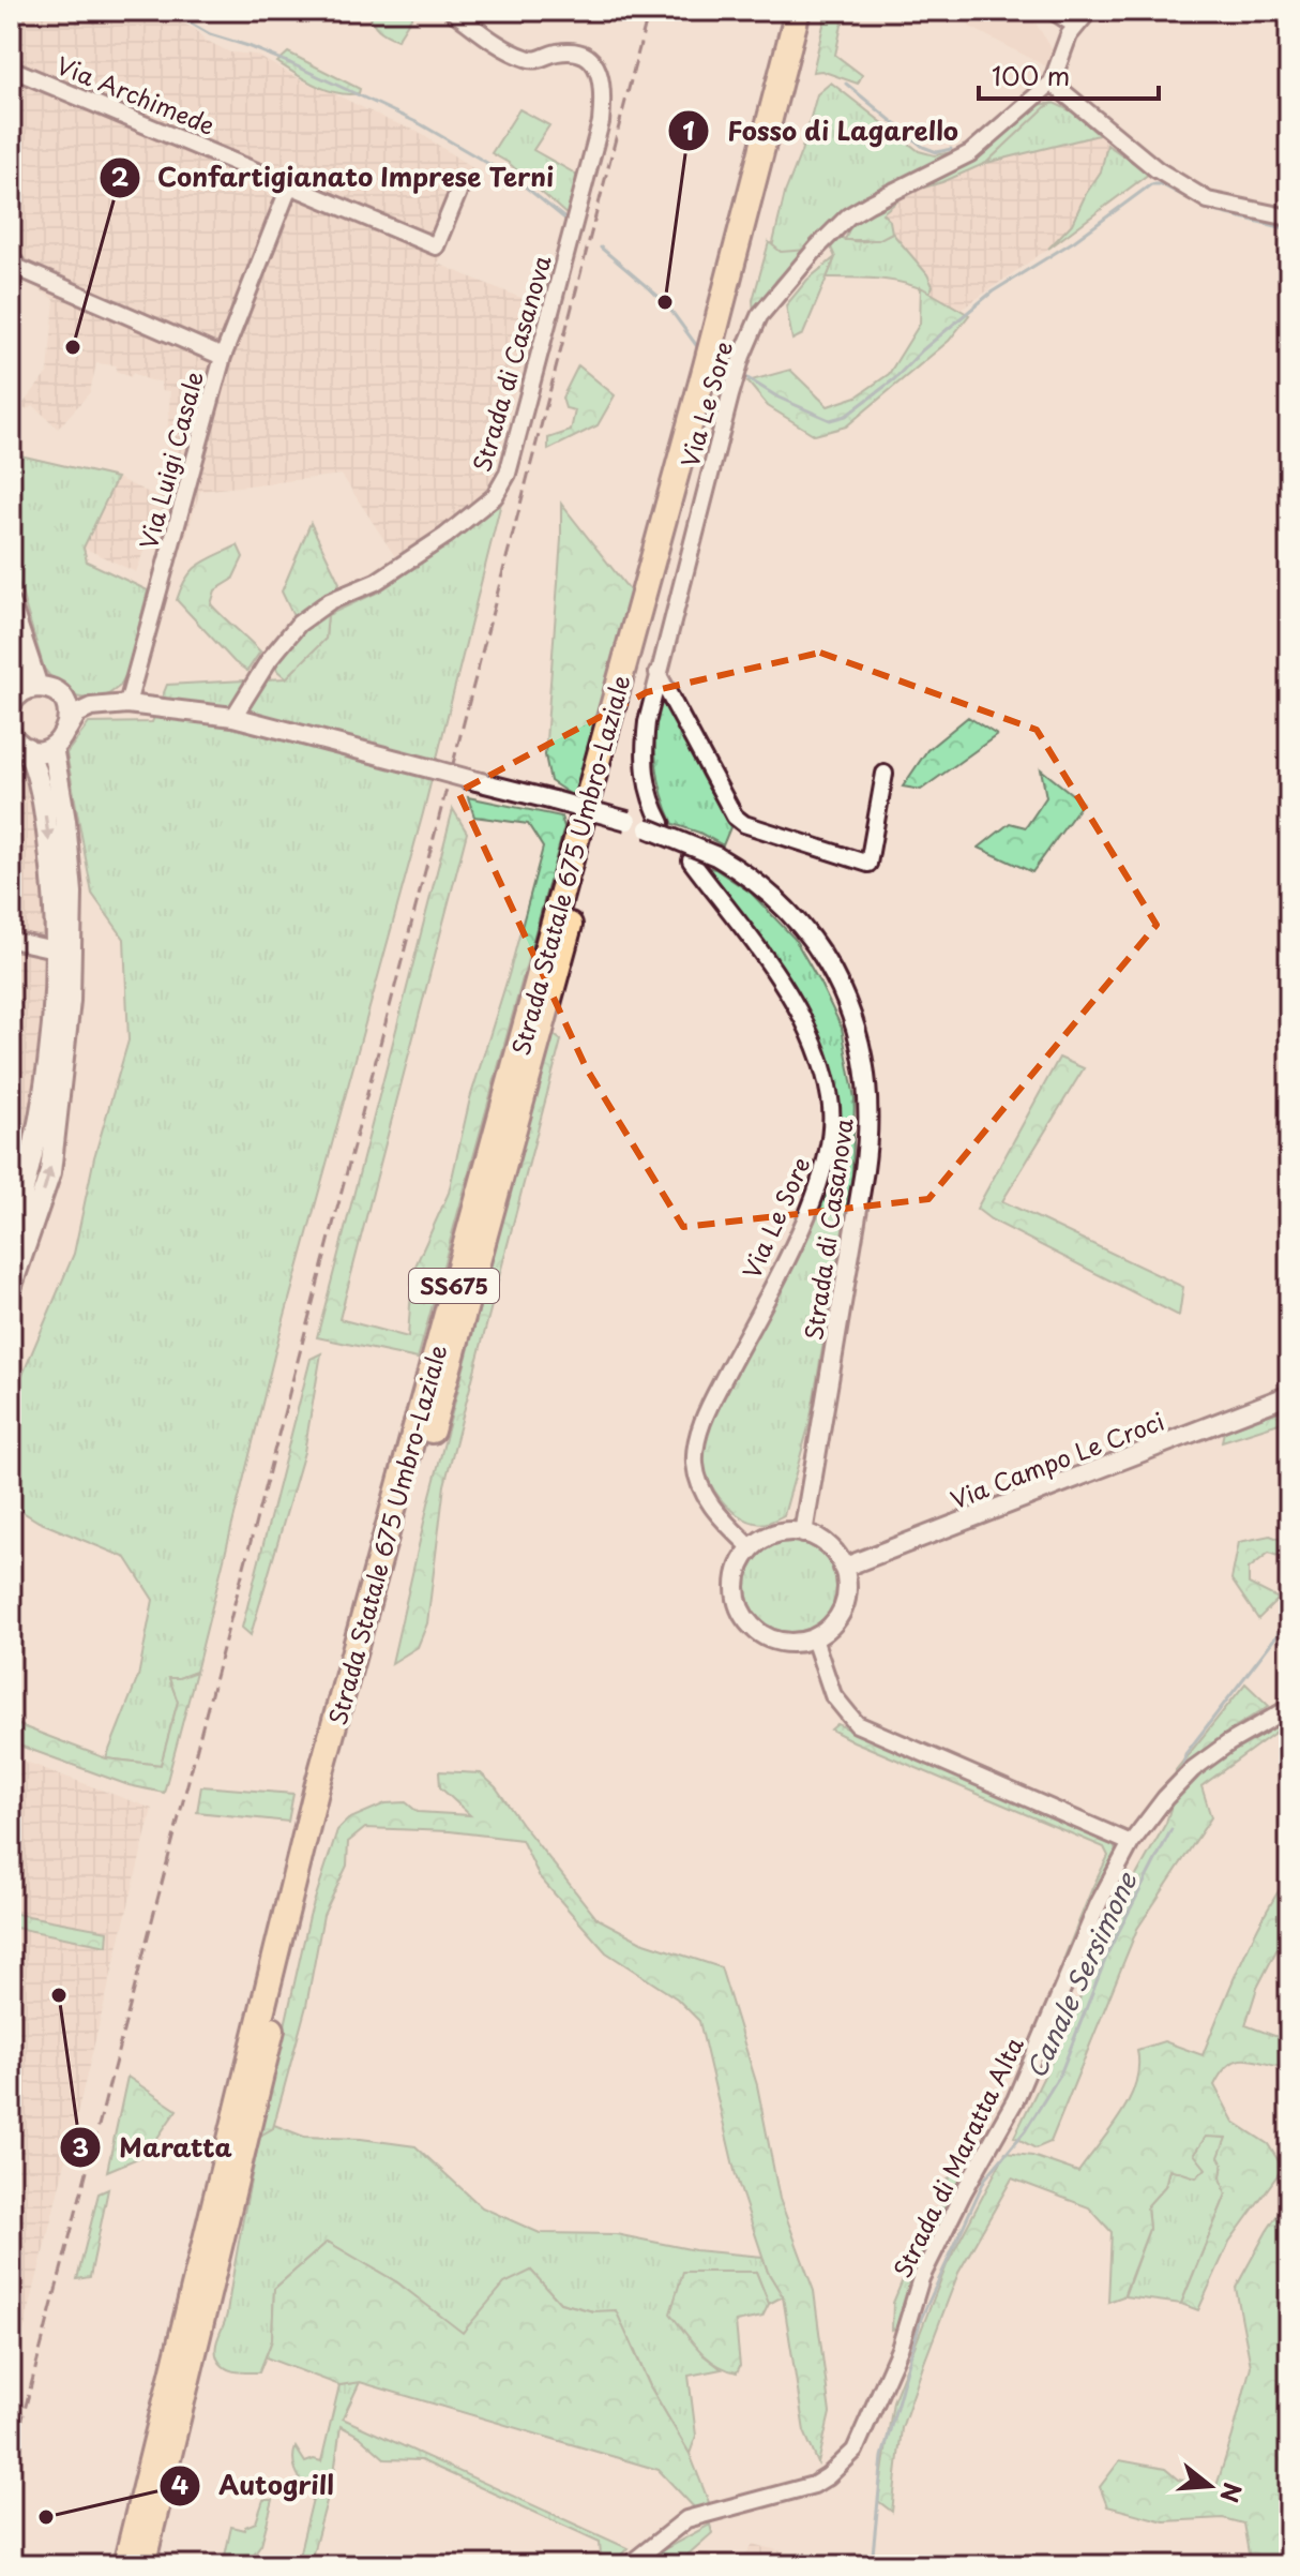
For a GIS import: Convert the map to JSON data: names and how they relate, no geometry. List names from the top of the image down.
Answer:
{
  "streets": {
    "highway": ["Strada Statale 675 Umbro-Laziale", "SS675"],
    "street": [
      "Via Archimede",
      "Strada di Casanova",
      "Via Le Sore",
      "Via Luigi Casale",
      "Via Campo Le Croci",
      "Strada di Maratta Alta"
    ]
  },
  "crossings": [
    ["Strada di Casanova", "Via Le Sore"],
    ["Strada di Casanova", "Via Campo Le Croci"],
    ["Via Le Sore", "Via Campo Le Croci"]
  ],
  "water": ["Canale Sersimone"],
  "places": [
    "Fosso di Lagarello",
    "Confartigianato Imprese Terni",
    "Maratta",
    "Autogrill"
  ],
  "scale_bar": "100 m",
  "north": "right"
}
